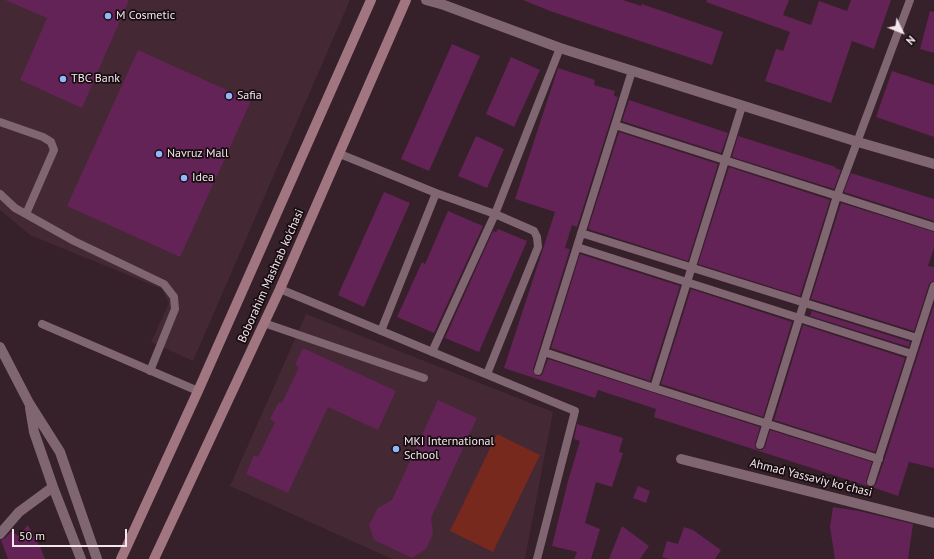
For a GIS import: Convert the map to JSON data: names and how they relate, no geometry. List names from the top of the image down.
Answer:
{
  "streets": {
    "main road": ["Boborahim Mashrab ko'chasi"],
    "street": ["Ahmad Yassaviy koʻchasi"]
  },
  "places": [
    "M Cosmetic",
    "TBC Bank",
    "Safia",
    "Navruz Mall",
    "Idea",
    "MKI International School"
  ],
  "scale_bar": "50 m",
  "north": "bottom right"
}
